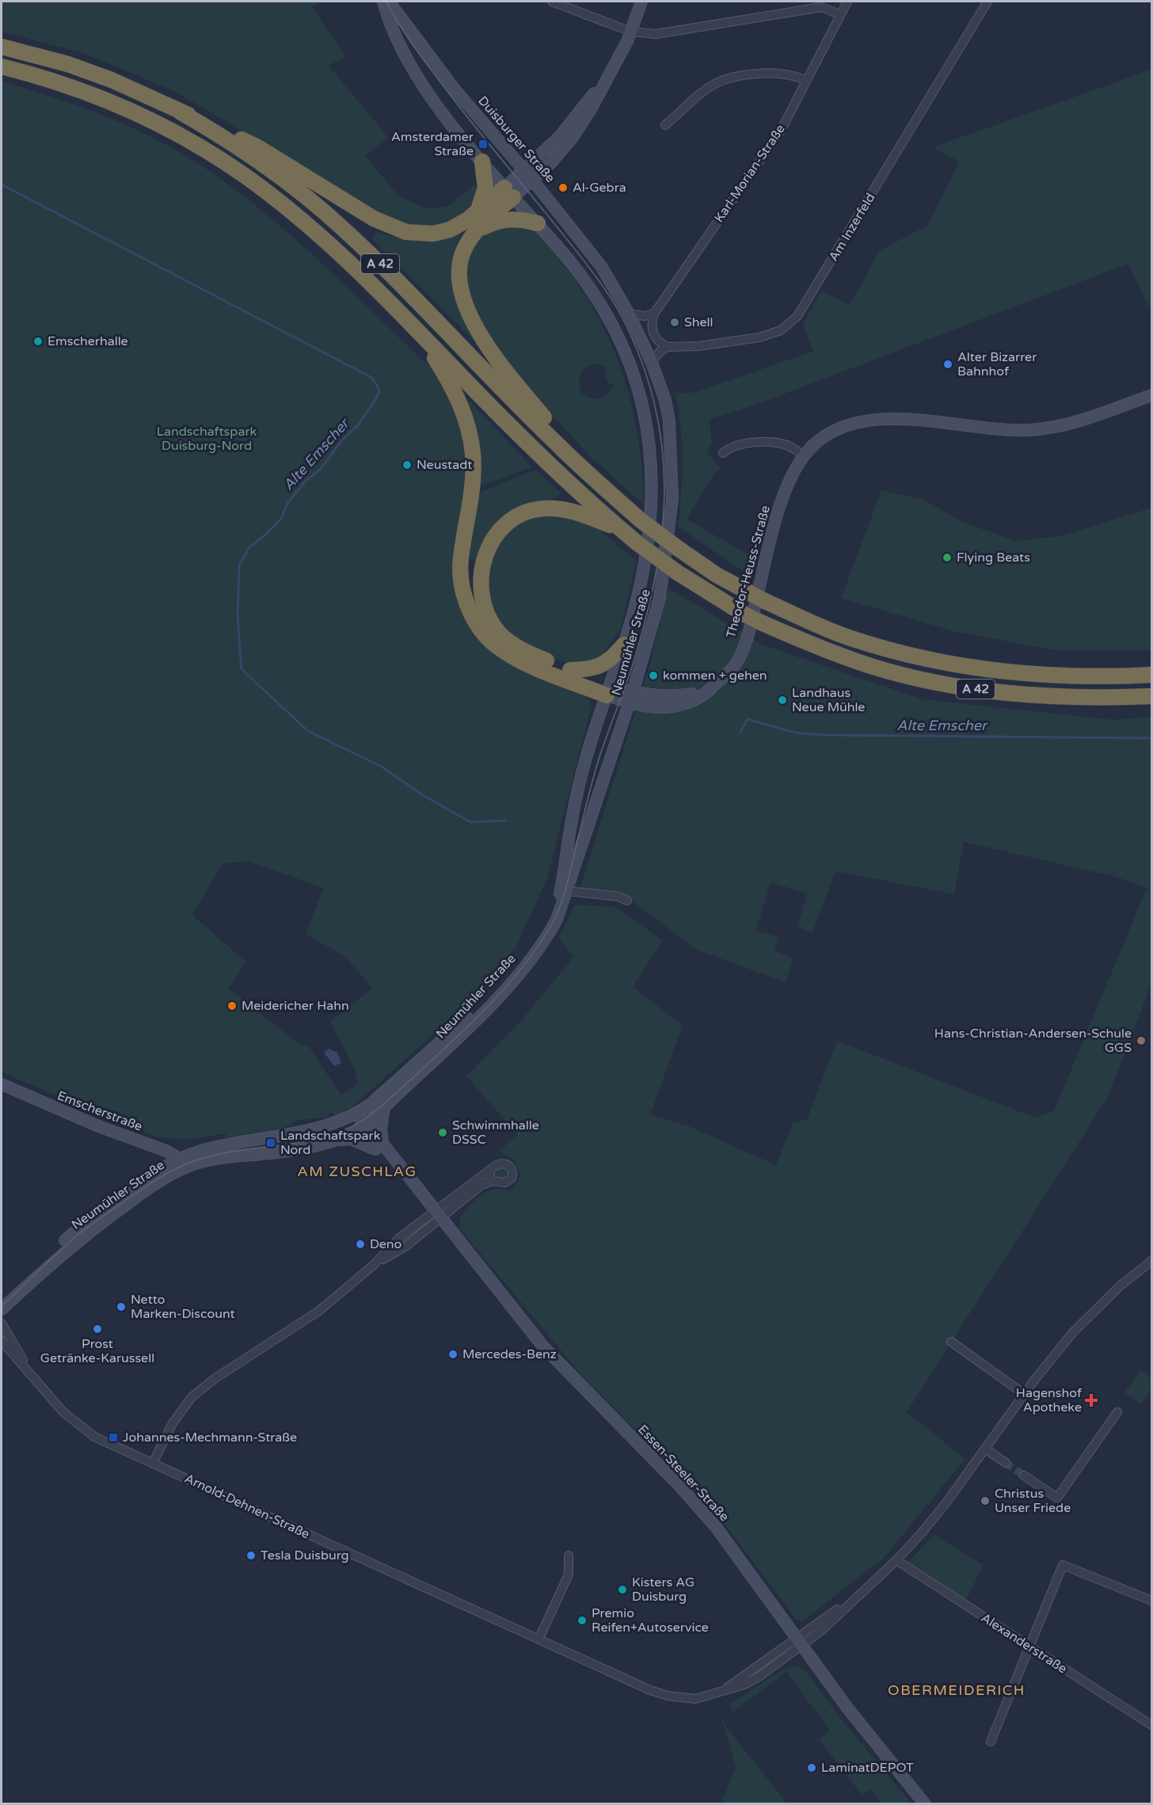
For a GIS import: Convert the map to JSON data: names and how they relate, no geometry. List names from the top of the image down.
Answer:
{
  "streets": {
    "highway": ["A 42"],
    "main road": [
      "Duisburger Straße",
      "Theodor-Heuss-Straße",
      "Neumühler Straße",
      "Emscherstraße",
      "Essen-Steeler-Straße"
    ],
    "street": [
      "Karl-Morian-Straße",
      "Am Inzerfeld",
      "Arnold-Dehnen-Straße",
      "Alexanderstraße"
    ]
  },
  "crossings": [
    ["Duisburger Straße", "Neumühler Straße"],
    ["Theodor-Heuss-Straße", "Neumühler Straße"],
    ["Neumühler Straße", "Emscherstraße"],
    ["Neumühler Straße", "Essen-Steeler-Straße"],
    ["Essen-Steeler-Straße", "Arnold-Dehnen-Straße"],
    ["Arnold-Dehnen-Straße", "Alexanderstraße"]
  ],
  "districts": ["AM ZUSCHLAG", "OBERMEIDERICH"],
  "water": ["Alte Emscher"],
  "parks": ["Landschaftspark Duisburg-Nord"],
  "places": {
    "transit": ["Amsterdamer Straße", "Landschaftspark Nord", "Johannes-Mechmann-Straße"],
    "other": [
      "Al-Gebra",
      "Shell",
      "Emscherhalle",
      "Alter Bizarrer Bahnhof",
      "Neustadt",
      "Flying Beats",
      "kommen + gehen",
      "Landhaus Neue Mühle",
      "Meidericher Hahn",
      "Hans-Christian-Andersen-Schule GGS",
      "Schwimmhalle DSSC",
      "Deno",
      "Netto Marken-Discount",
      "Prost Getränke-Karussell",
      "Mercedes-Benz",
      "Christus Unser Friede",
      "Tesla Duisburg",
      "Kisters AG Duisburg",
      "Premio Reifen+Autoservice",
      "LaminatDEPOT"
    ],
    "health": ["Hagenshof Apotheke"]
  }
}
